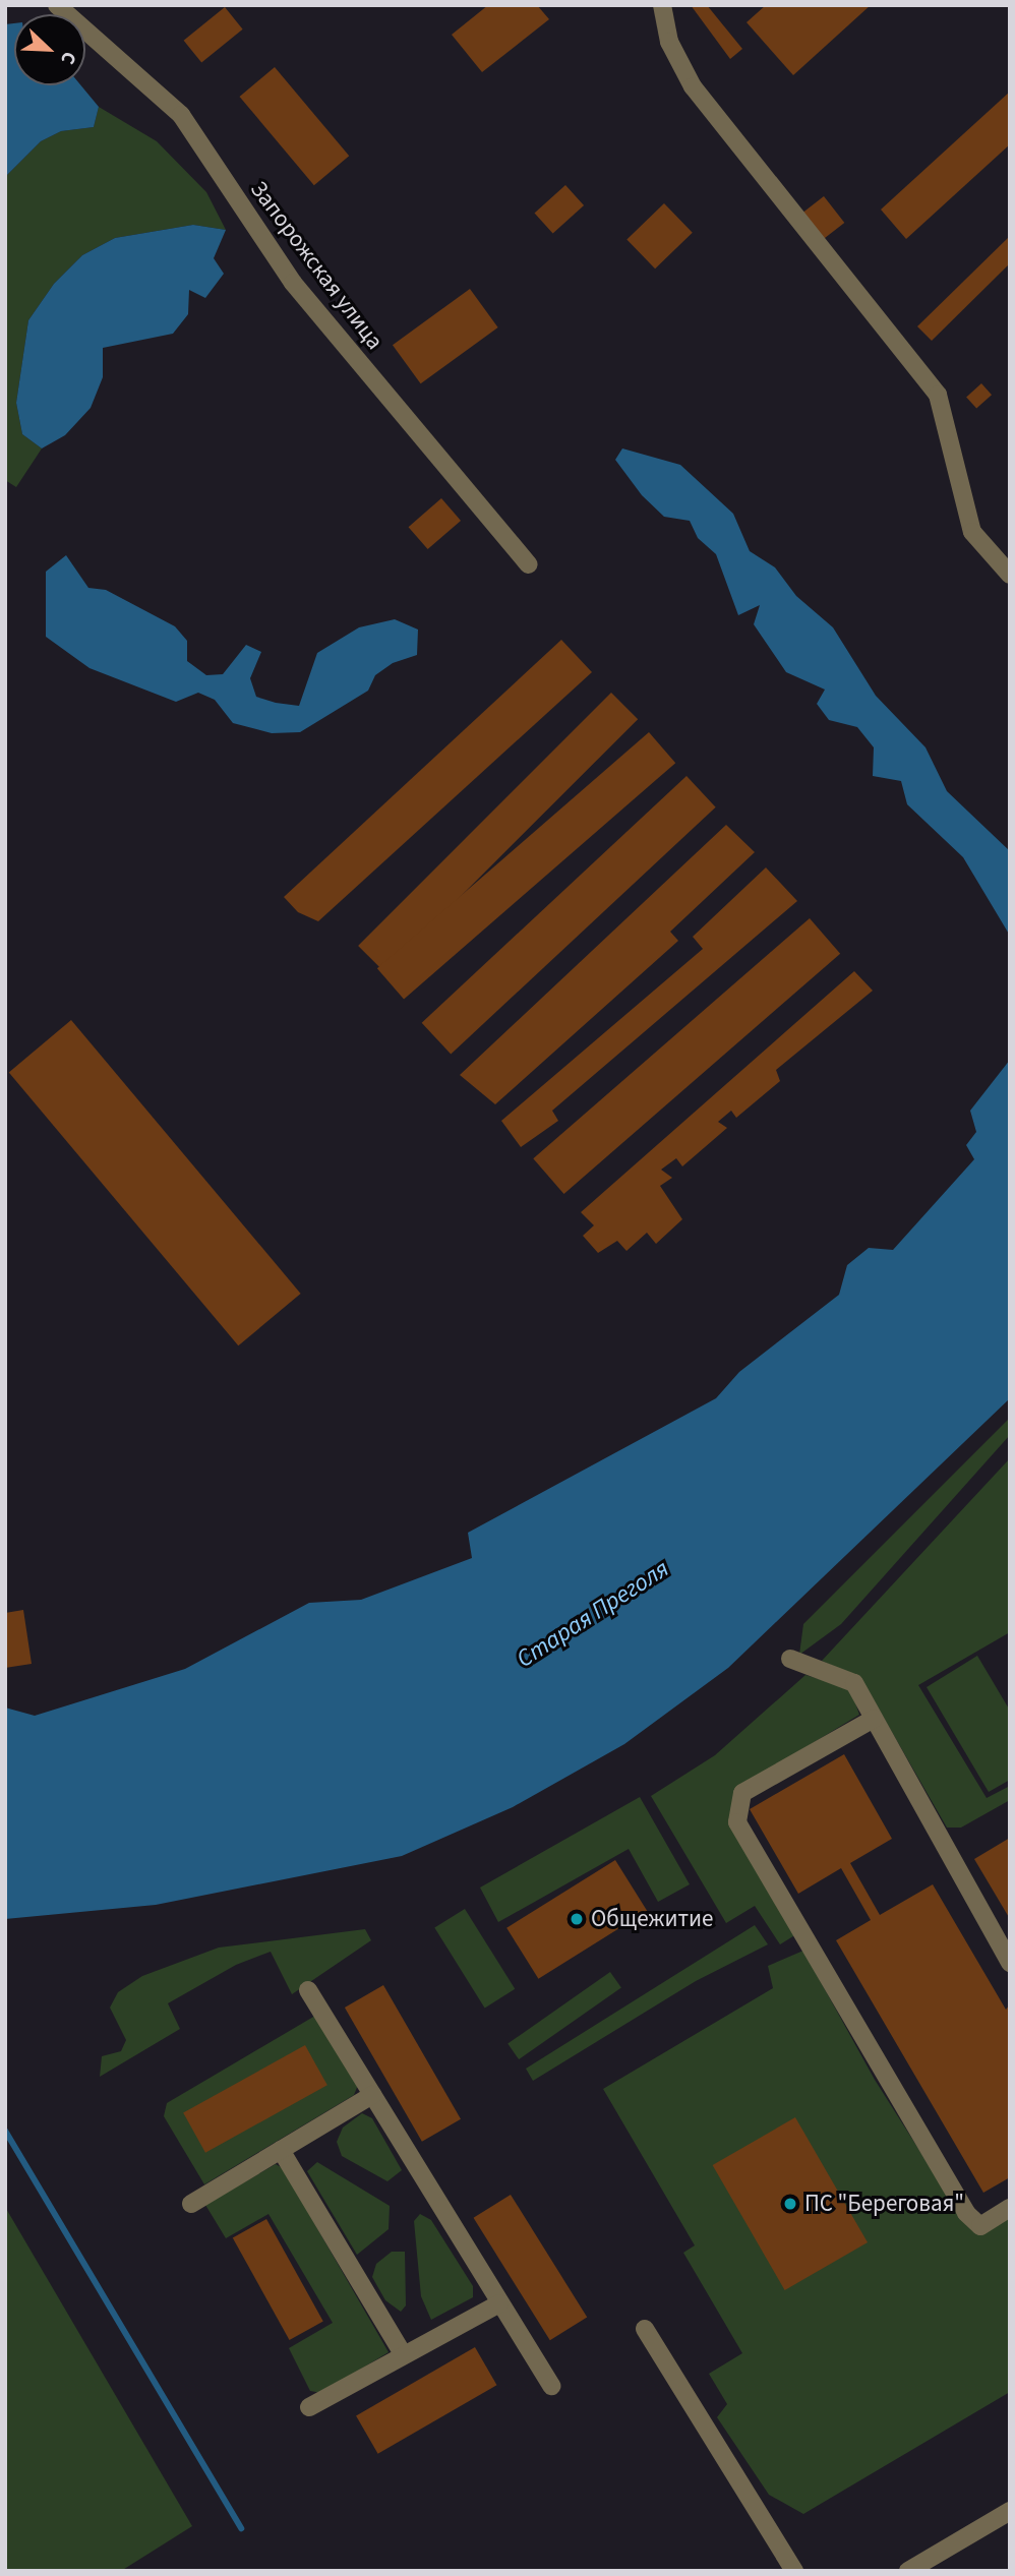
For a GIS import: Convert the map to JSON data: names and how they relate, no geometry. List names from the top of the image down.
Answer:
{
  "streets": {
    "street": ["Запорожская улица"]
  },
  "water": ["Старая Преголя"],
  "places": ["Общежитие", "ПС \"Береговая\""],
  "north": "bottom right"
}
